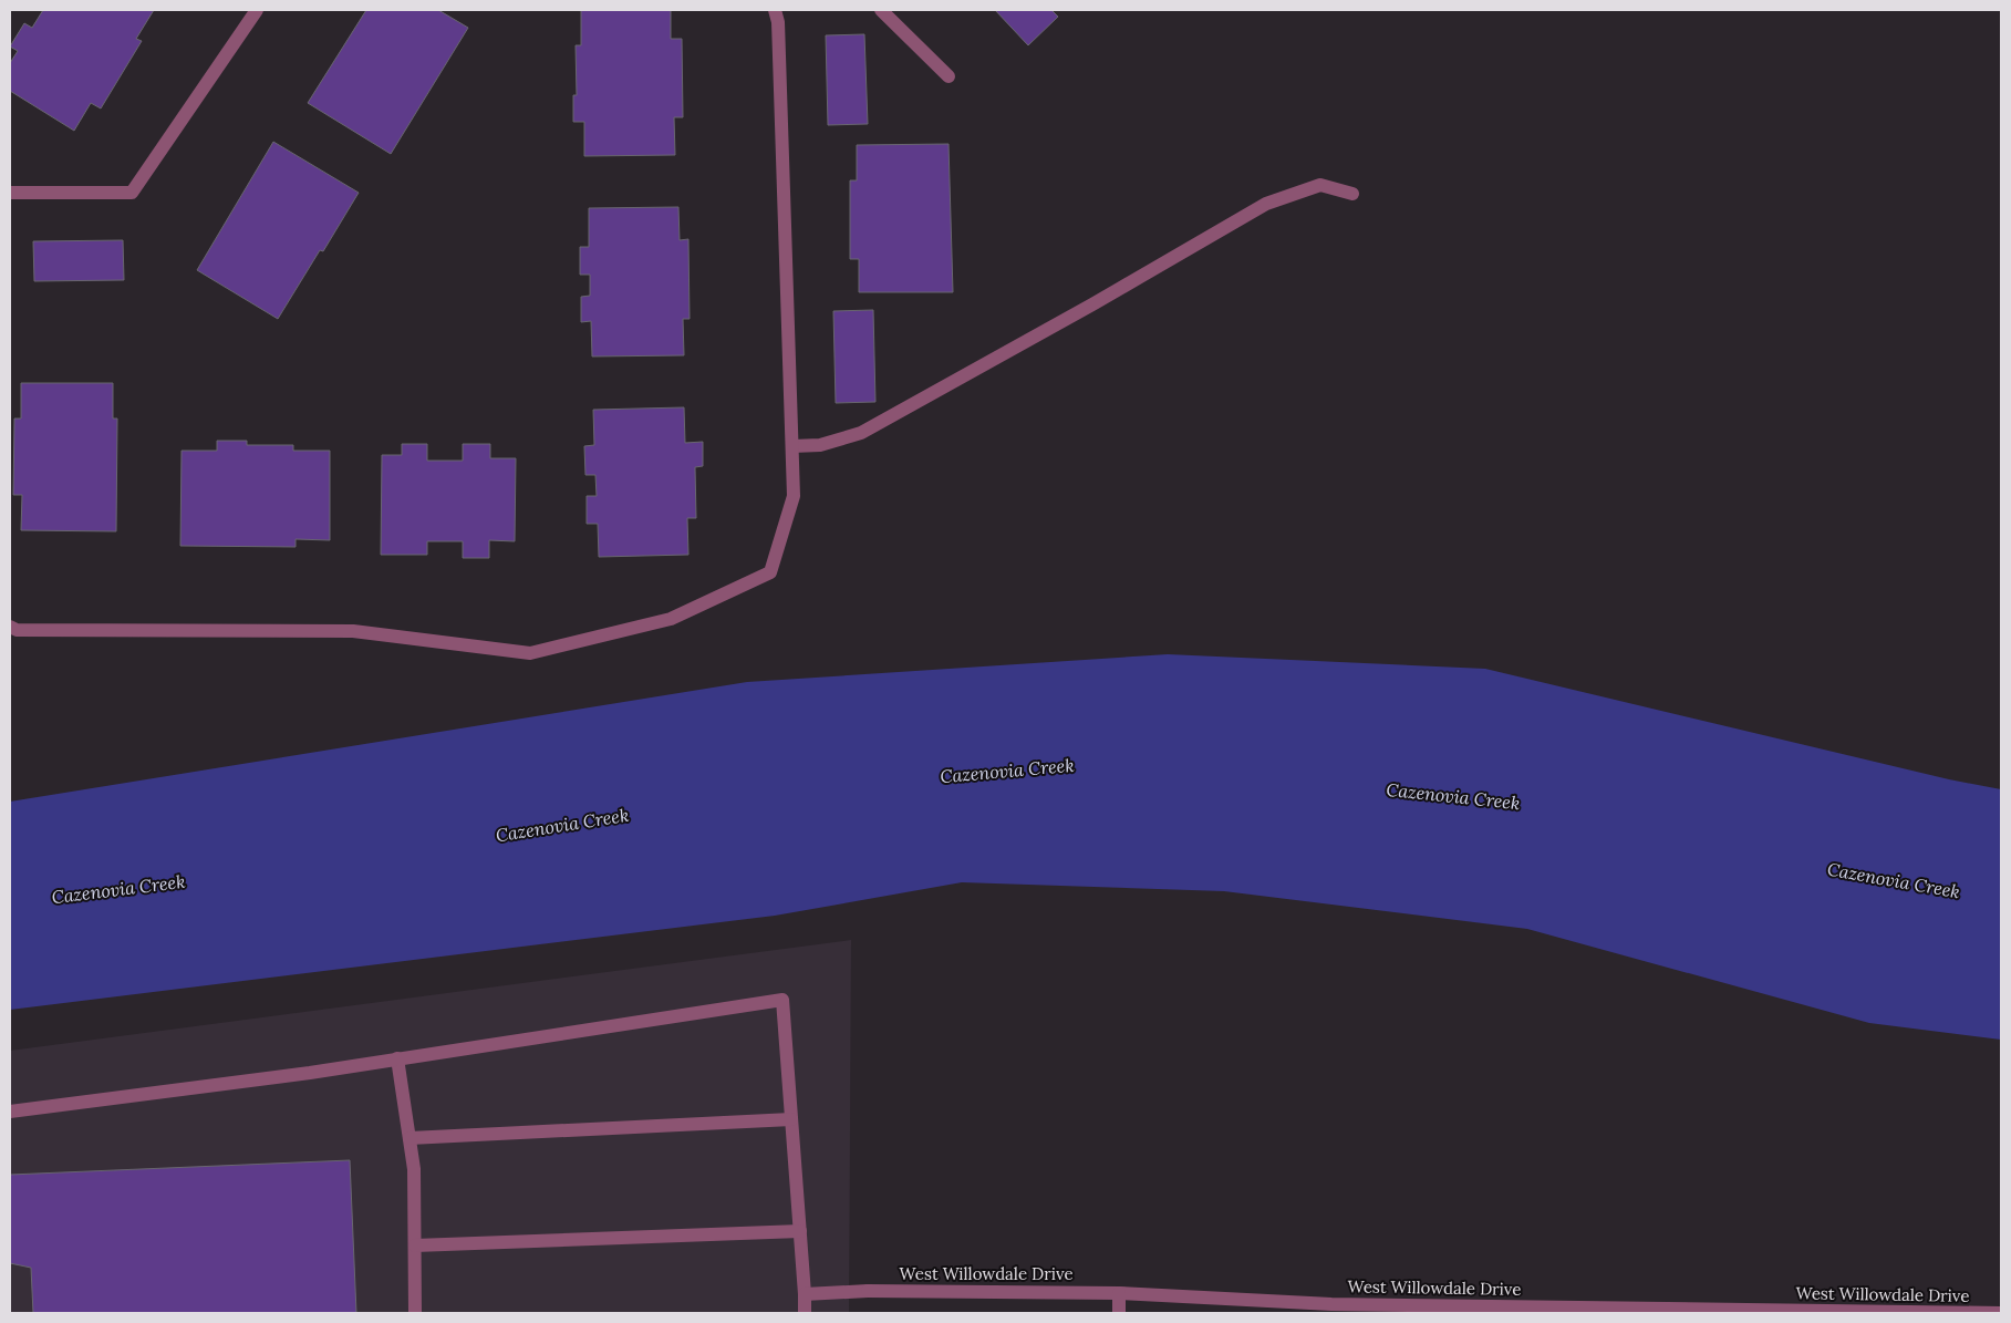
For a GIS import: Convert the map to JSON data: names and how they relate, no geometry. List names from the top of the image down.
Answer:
{
  "streets": {
    "street": ["West Willowdale Drive"]
  },
  "water": ["Cazenovia Creek"]
}
